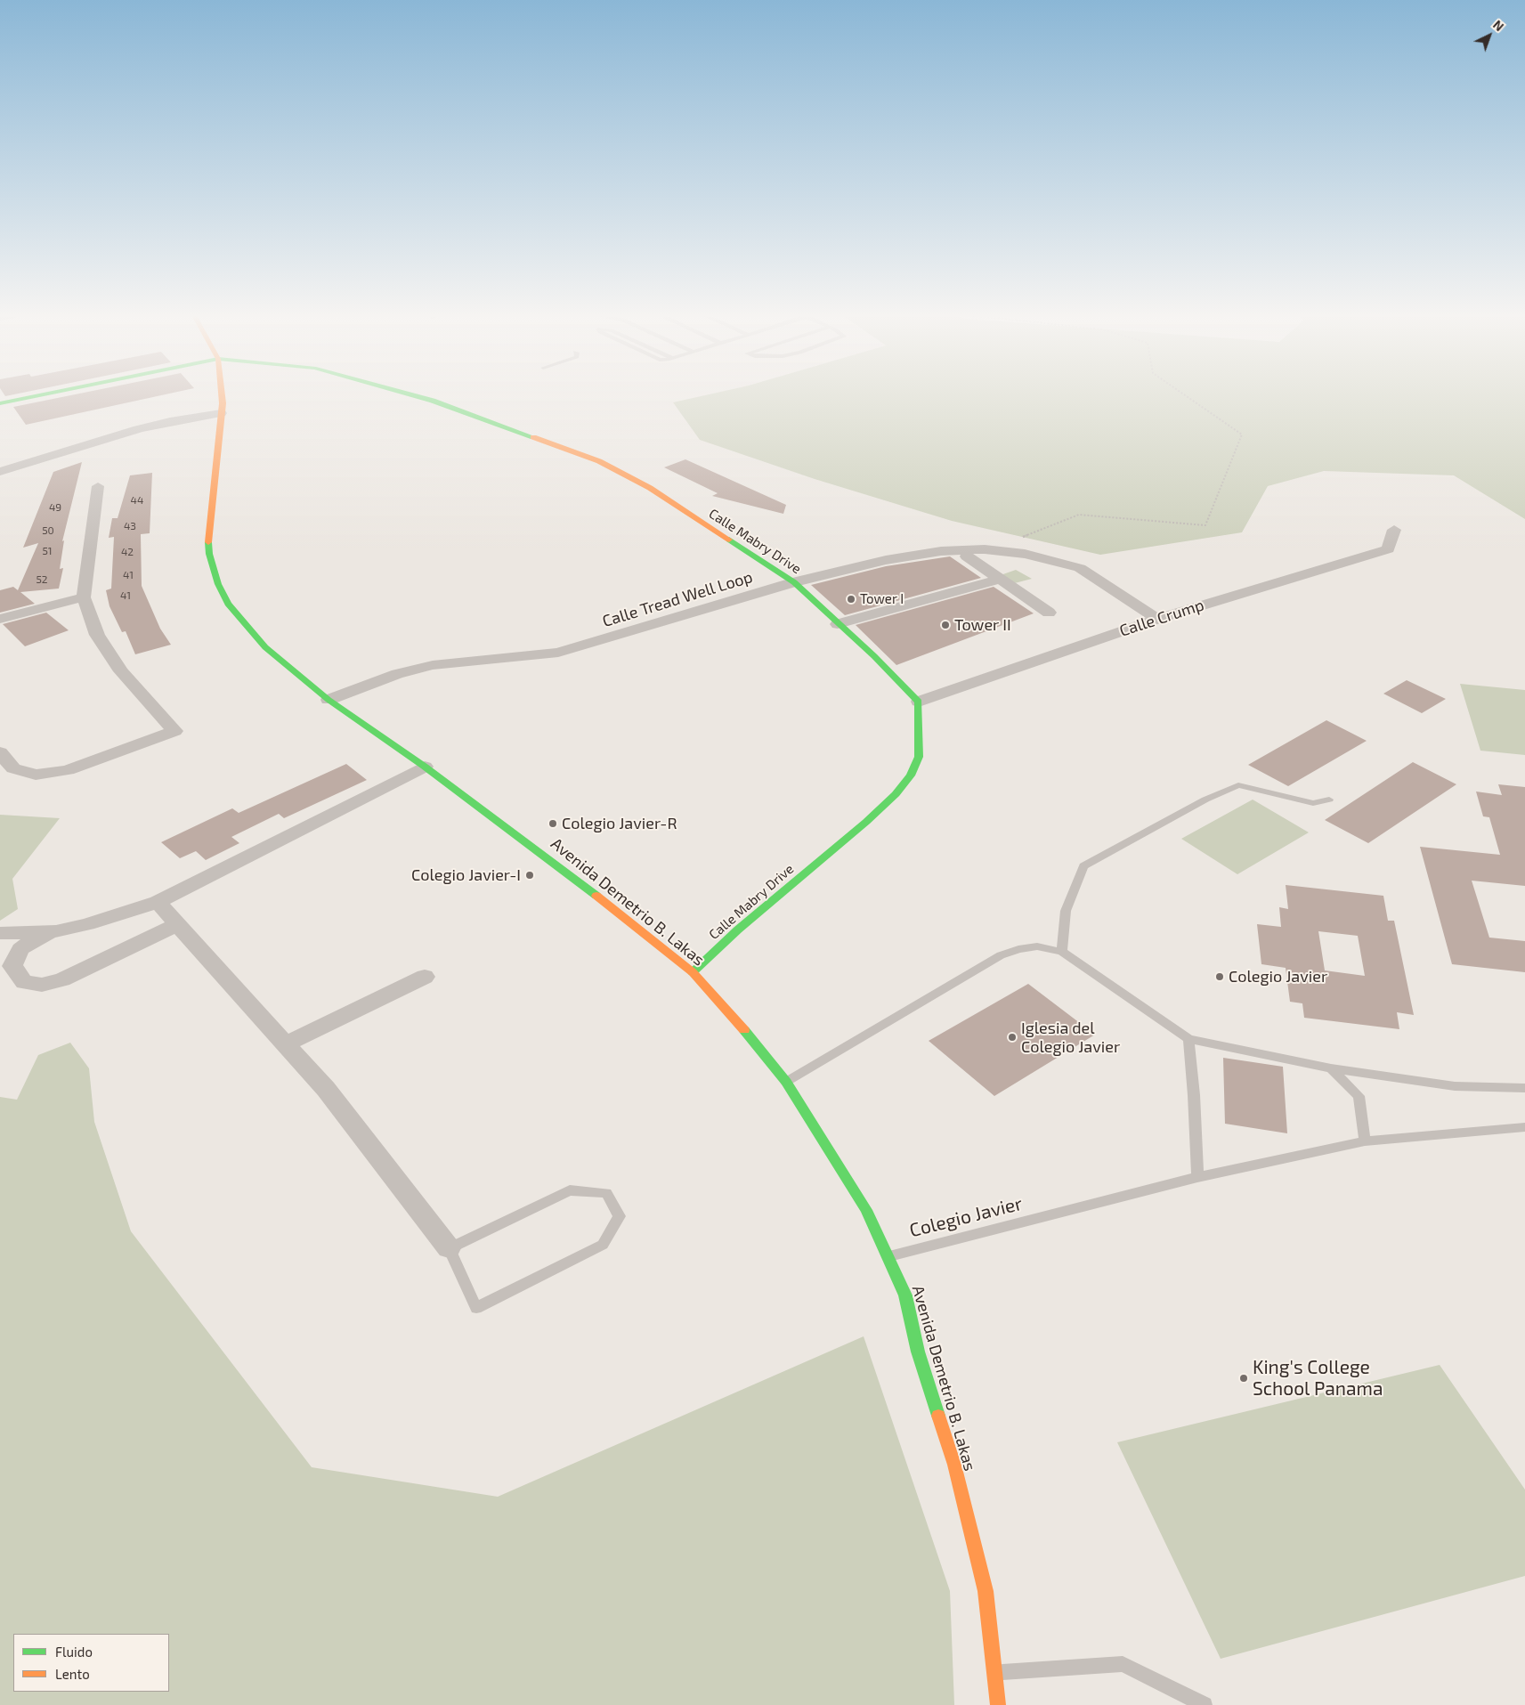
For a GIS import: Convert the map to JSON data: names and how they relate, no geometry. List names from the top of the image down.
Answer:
{
  "streets": {
    "street": [
      "Calle Mabry Drive",
      "Calle Tread Well Loop",
      "Calle Crump",
      "Avenida Demetrio B. Lakas"
    ],
    "lane": ["Colegio Javier"]
  },
  "crossings": [
    ["Calle Mabry Drive", "Calle Tread Well Loop"],
    ["Calle Mabry Drive", "Calle Crump"],
    ["Calle Mabry Drive", "Avenida Demetrio B. Lakas"],
    ["Calle Tread Well Loop", "Calle Crump"],
    ["Calle Tread Well Loop", "Avenida Demetrio B. Lakas"],
    ["Avenida Demetrio B. Lakas", "Colegio Javier"]
  ],
  "places": [
    "Tower I",
    "Tower II",
    "Colegio Javier-R",
    "Colegio Javier-I",
    "Colegio Javier",
    "Iglesia del Colegio Javier",
    "King's College School Panama"
  ],
  "house_numbers": [
    "44",
    "49",
    "43",
    "50",
    "51",
    "42",
    "41",
    "52",
    "41"
  ],
  "legend": ["Fluido", "Lento"],
  "north": "top right"
}
